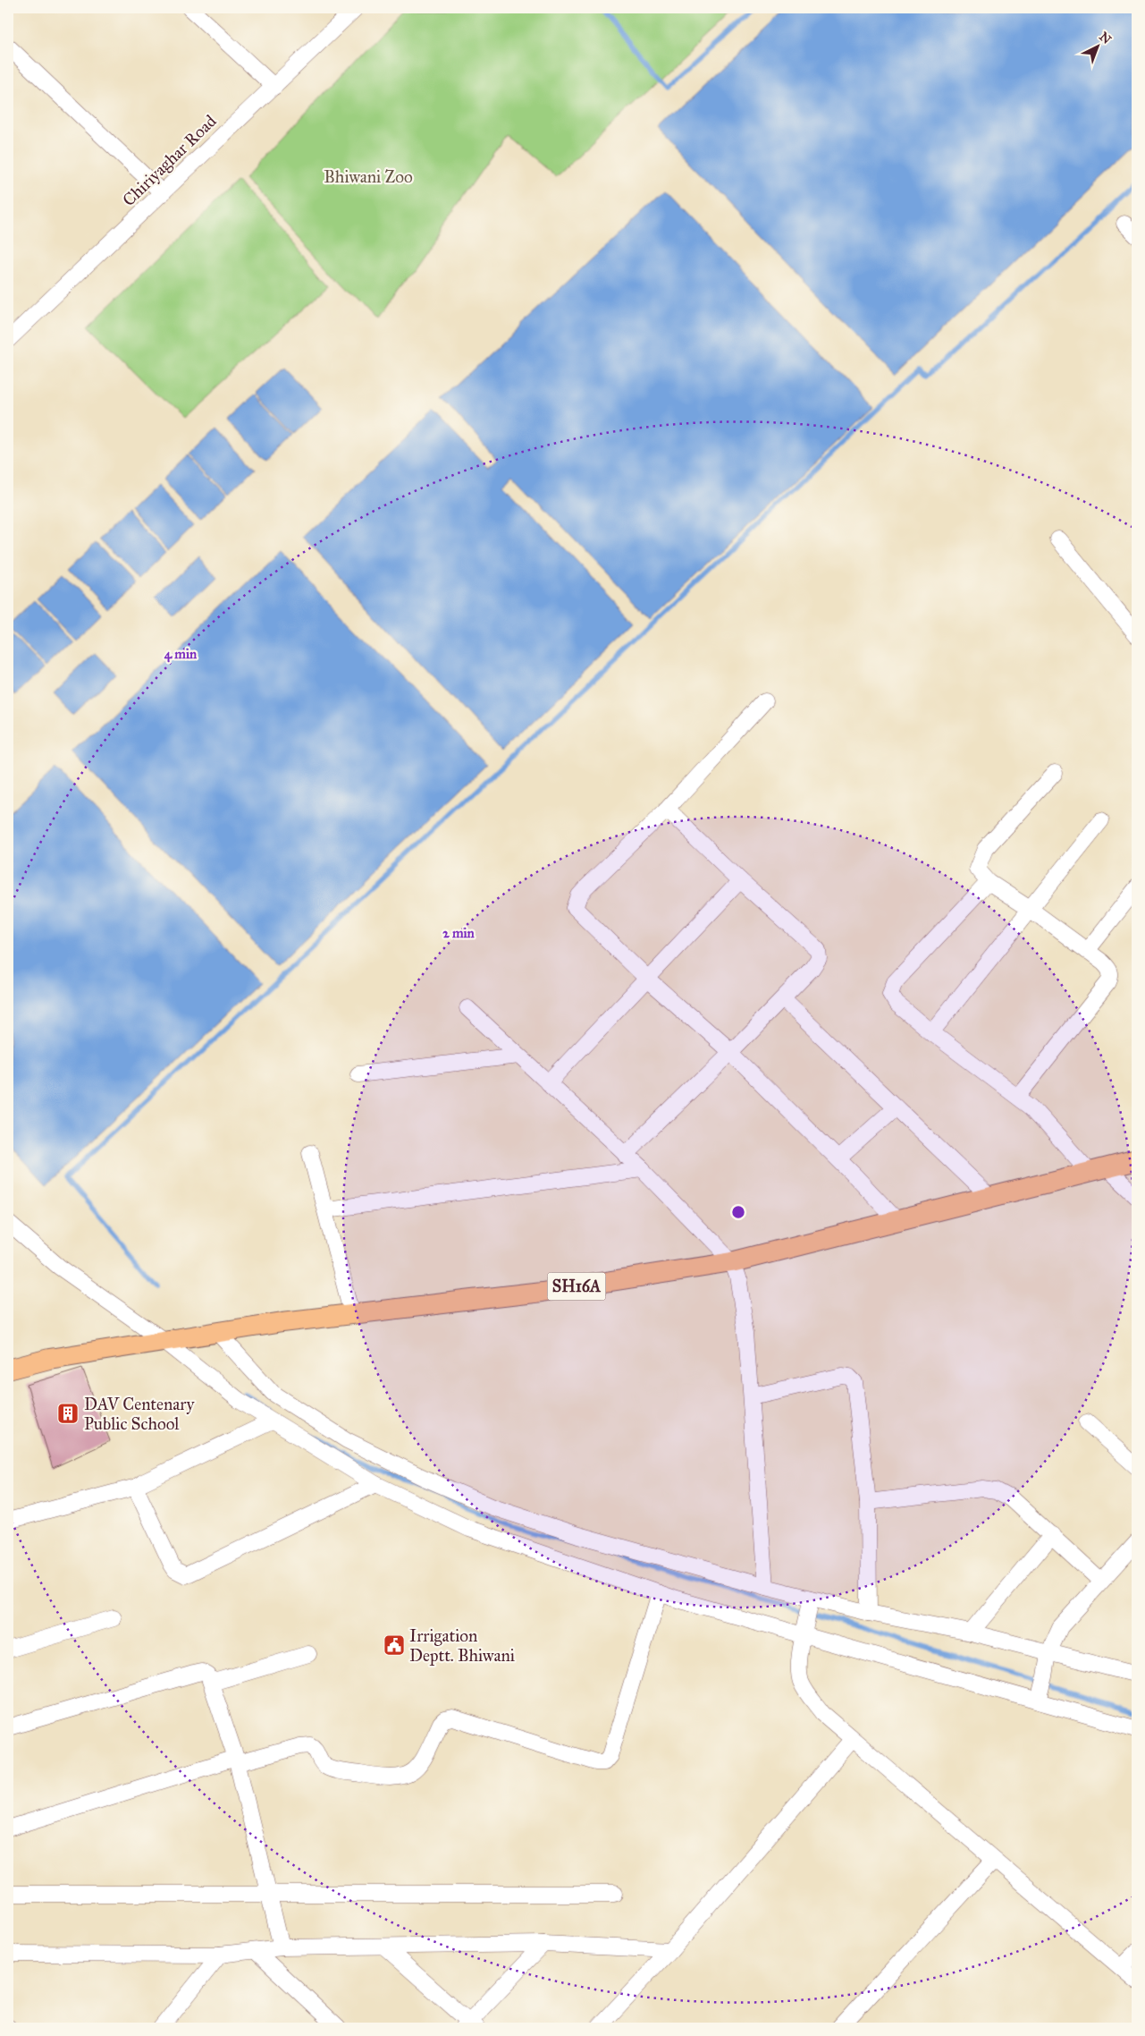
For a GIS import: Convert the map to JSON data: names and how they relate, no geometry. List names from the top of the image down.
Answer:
{
  "streets": {
    "main road": ["SH16A"],
    "street": ["Chiriyaghar Road"]
  },
  "parks": ["Bhiwani Zoo"],
  "places": {
    "building": ["DAV Centenary Public School"],
    "public building": ["Irrigation Deptt. Bhiwani"]
  },
  "north": "top right",
  "rings": ["4 min", "2 min"]
}
